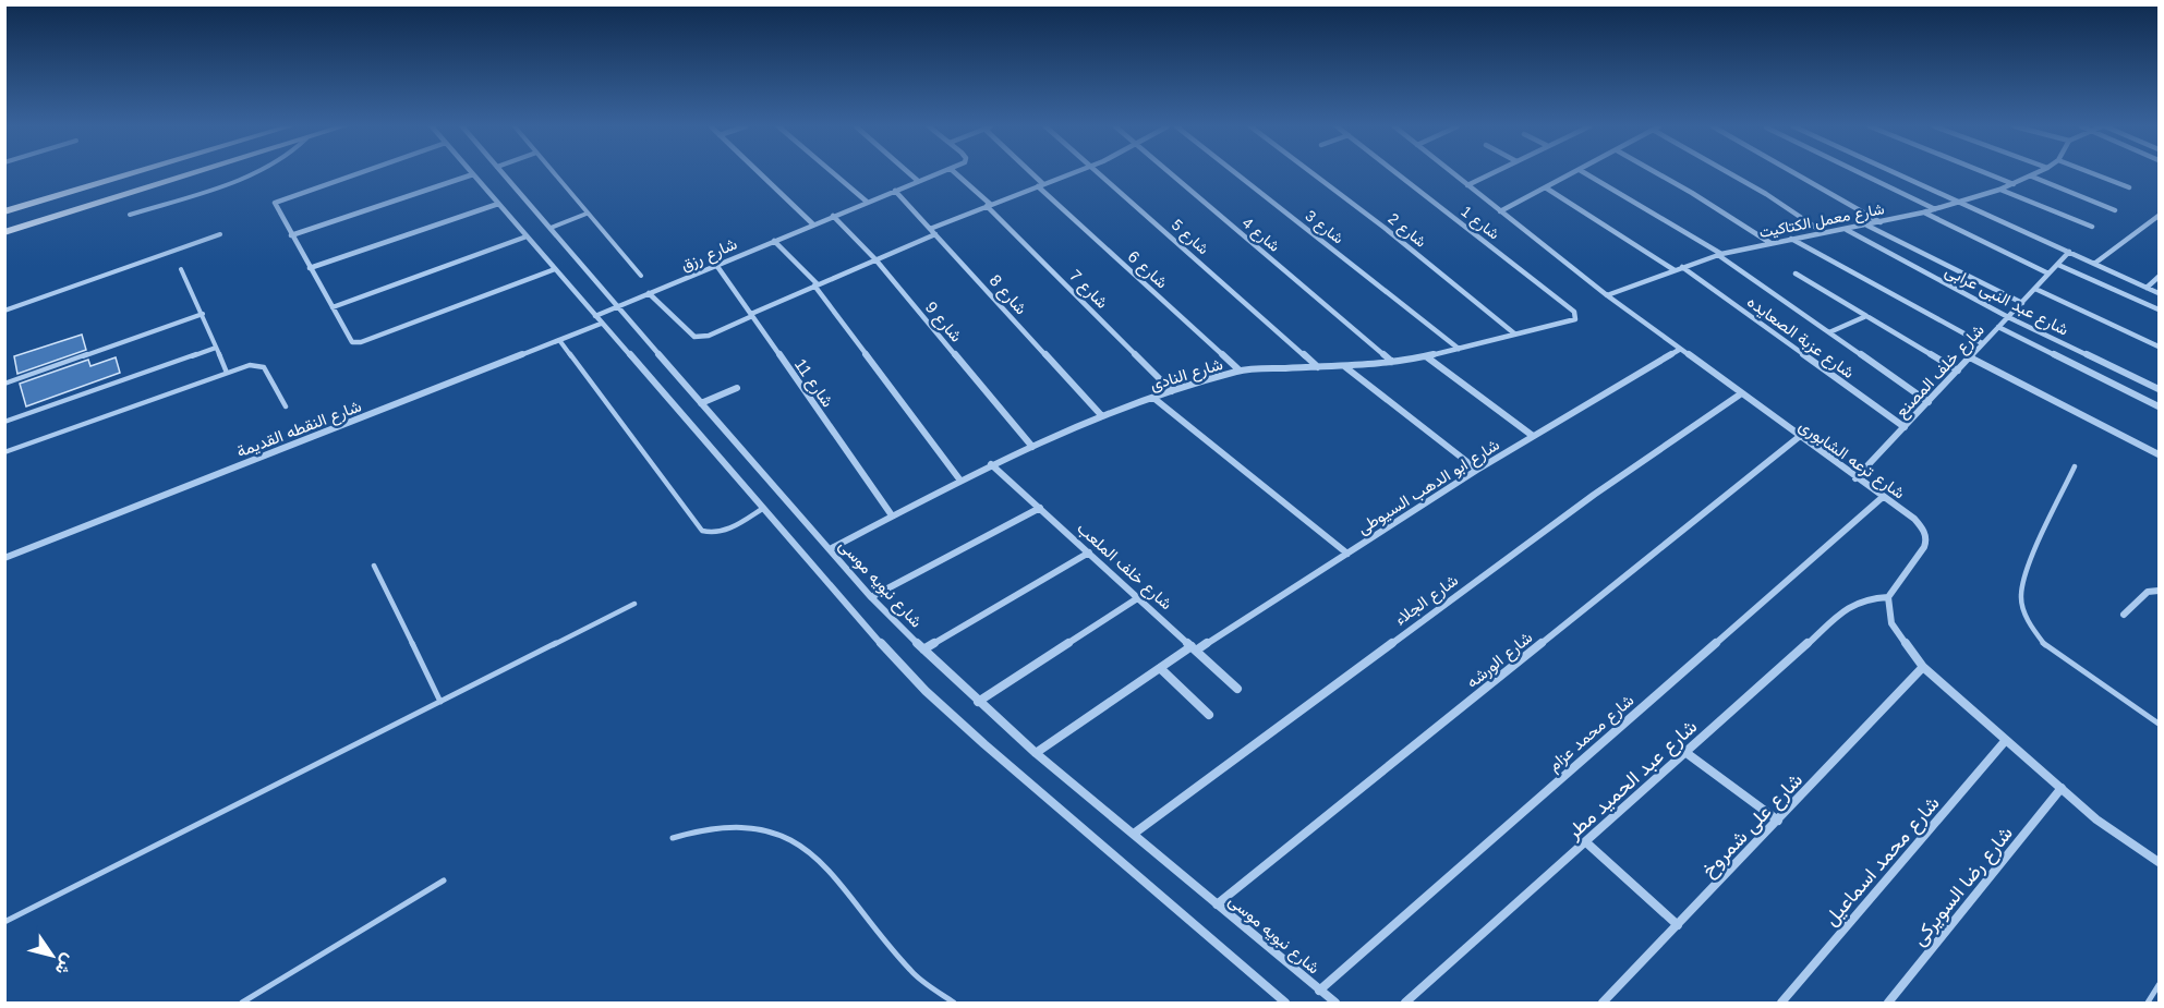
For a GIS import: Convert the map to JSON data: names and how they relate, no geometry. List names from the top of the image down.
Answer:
{
  "streets": {
    "street": [
      "شارع معمل الكتاكيت",
      "شارع 1",
      "شارع 3",
      "شارع 2",
      "شارع 4",
      "شارع 5",
      "شارع رزق",
      "شارع 6",
      "شارع 7",
      "شارع 8",
      "شارع عبد النبى عرابى",
      "شارع 9",
      "شارع عزبة الصعايده",
      "شارع خلف المصنع",
      "شارع النادى",
      "شارع 11",
      "شارع النقطه القديمة",
      "شارع ترعه الشابورى",
      "شارع ابو الدهب السيوطى",
      "شارع خلف الملعب",
      "شارع نبويه موسى",
      "شارع الجلاء",
      "شارع الورشه",
      "شارع محمد عزام",
      "شارع عبد الحميد مطر",
      "شارع على شمروخ",
      "شارع محمد اسماعيل",
      "شارع رضا السويركى"
    ]
  },
  "crossings": [
    ["شارع معمل الكتاكيت", "شارع عبد النبى عرابى"],
    ["شارع معمل الكتاكيت", "شارع عزبة الصعايده"],
    ["شارع معمل الكتاكيت", "شارع ترعه الشابورى"],
    ["شارع 1", "شارع النادى"],
    ["شارع 3", "شارع النادى"],
    ["شارع 2", "شارع النادى"],
    ["شارع 4", "شارع النادى"],
    ["شارع 5", "شارع النادى"],
    ["شارع رزق", "شارع 8"],
    ["شارع رزق", "شارع 9"],
    ["شارع رزق", "شارع 11"],
    ["شارع رزق", "شارع نبويه موسى"],
    ["شارع 6", "شارع النادى"],
    ["شارع 7", "شارع النادى"],
    ["شارع 8", "شارع النادى"],
    ["شارع عبد النبى عرابى", "شارع خلف المصنع"],
    ["شارع 9", "شارع النادى"],
    ["شارع عزبة الصعايده", "شارع خلف المصنع"],
    ["شارع خلف المصنع", "شارع ترعه الشابورى"],
    ["شارع النادى", "شارع 11"],
    ["شارع النادى", "شارع خلف الملعب"],
    ["شارع النادى", "شارع نبويه موسى"],
    ["شارع ترعه الشابورى", "شارع ابو الدهب السيوطى"],
    ["شارع ترعه الشابورى", "شارع الجلاء"],
    ["شارع ترعه الشابورى", "شارع الورشه"],
    ["شارع ترعه الشابورى", "شارع محمد عزام"],
    ["شارع ترعه الشابورى", "شارع عبد الحميد مطر"],
    ["شارع ابو الدهب السيوطى", "شارع خلف الملعب"],
    ["شارع ابو الدهب السيوطى", "شارع نبويه موسى"],
    ["شارع نبويه موسى", "شارع الجلاء"],
    ["شارع نبويه موسى", "شارع الورشه"],
    ["شارع نبويه موسى", "شارع محمد عزام"]
  ],
  "north": "bottom right"
}
